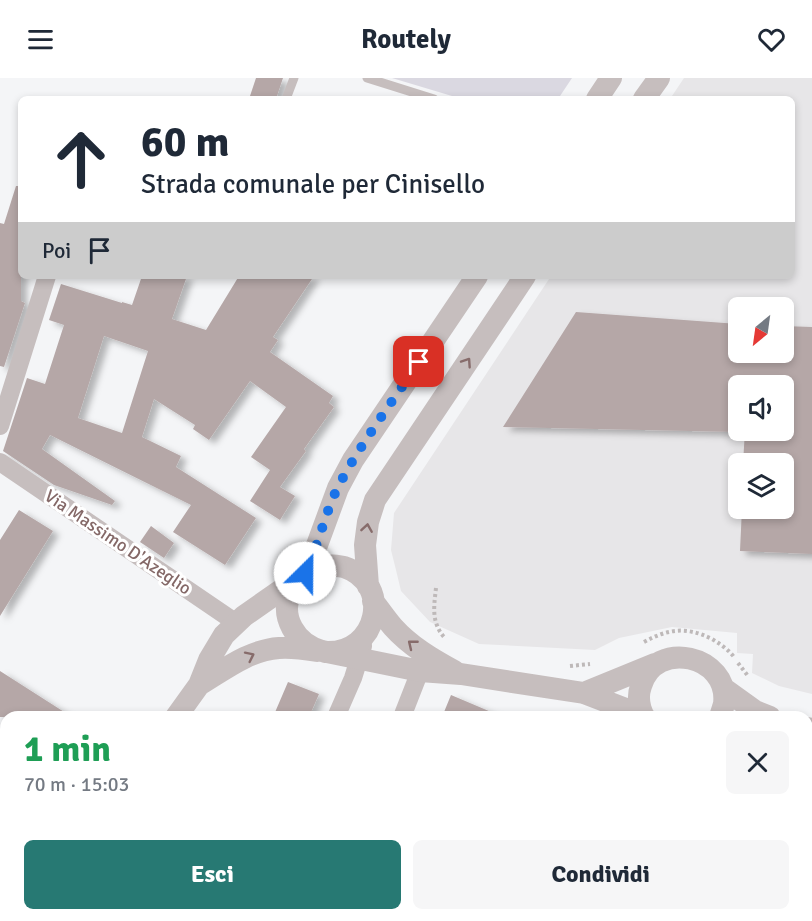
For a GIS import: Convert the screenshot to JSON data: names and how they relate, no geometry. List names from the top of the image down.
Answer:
{
  "streets": {
    "street": ["Via Massimo D'Azeglio"]
  },
  "north": "bottom left",
  "page": {
    "header": "Routely",
    "turn": ["60 m", "Strada comunale per Cinisello"],
    "then": "Poi",
    "heading": ["1 min", "70 m · 15:03"],
    "buttons": ["Esci", "Condividi"]
  }
}
